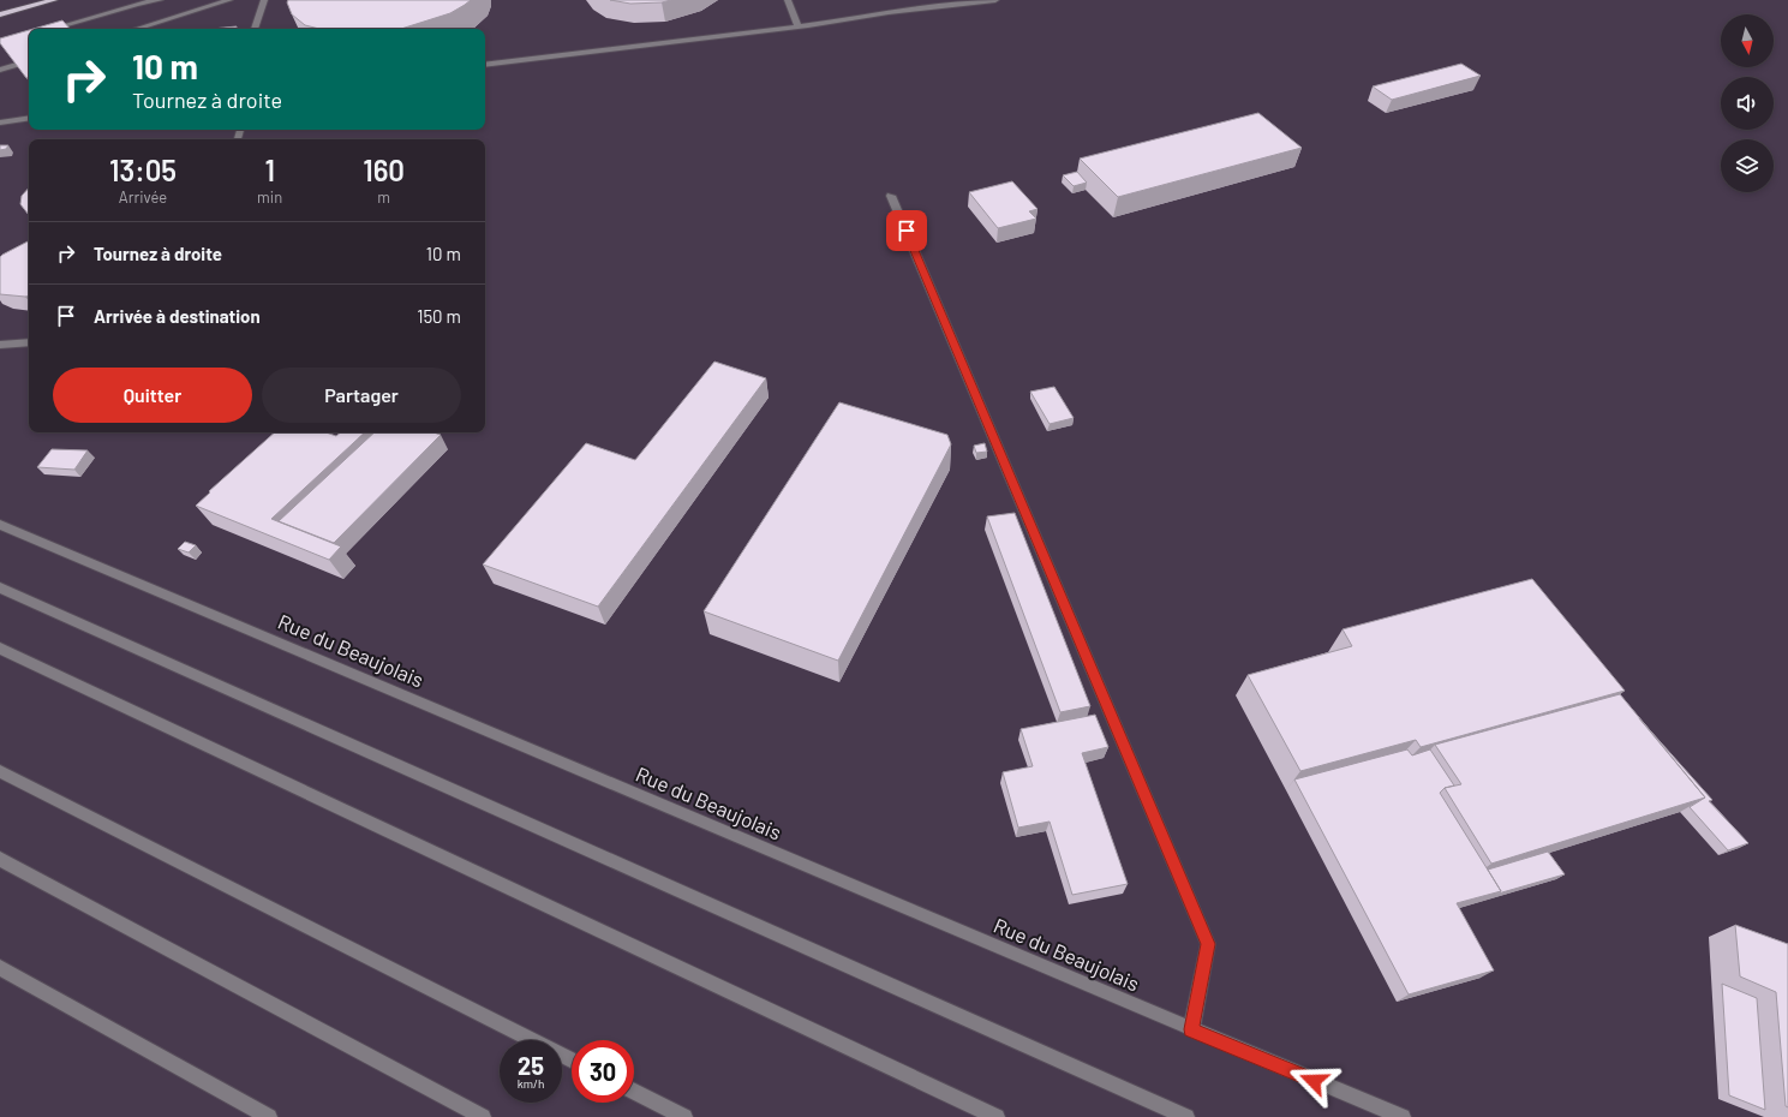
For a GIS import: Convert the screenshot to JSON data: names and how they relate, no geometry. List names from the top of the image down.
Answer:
{
  "streets": {
    "street": ["Rue du Beaujolais"]
  },
  "north": "bottom",
  "page": {
    "turn": ["10 m", "Tournez à droite"],
    "eta": [
      "13:05",
      "Arrivée",
      "1",
      "min",
      "160",
      "m"
    ],
    "list": [
      {
        "name": "Tournez à droite",
        "value": "10 m"
      },
      {
        "name": "Arrivée à destination",
        "value": "150 m"
      }
    ],
    "buttons": ["Quitter", "Partager"],
    "speed": "25 km/h",
    "limit": "30"
  }
}
